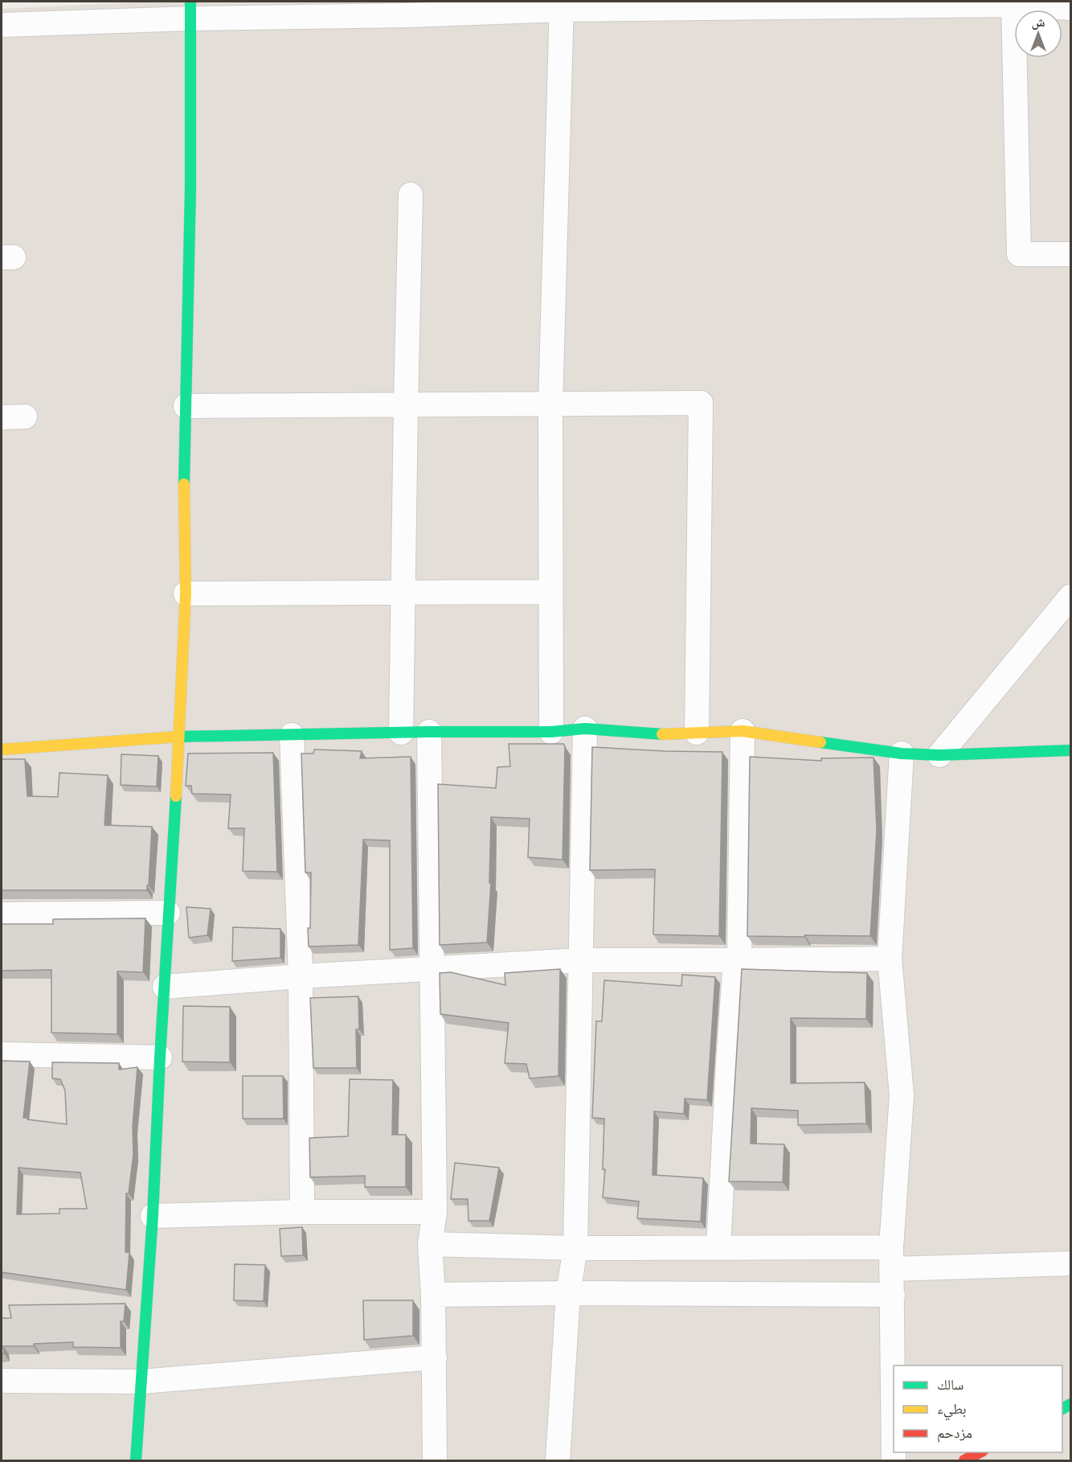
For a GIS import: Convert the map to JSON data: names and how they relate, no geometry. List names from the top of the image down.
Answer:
{
  "legend": ["سالك", "بطيء", "مزدحم"],
  "north": "top"
}
